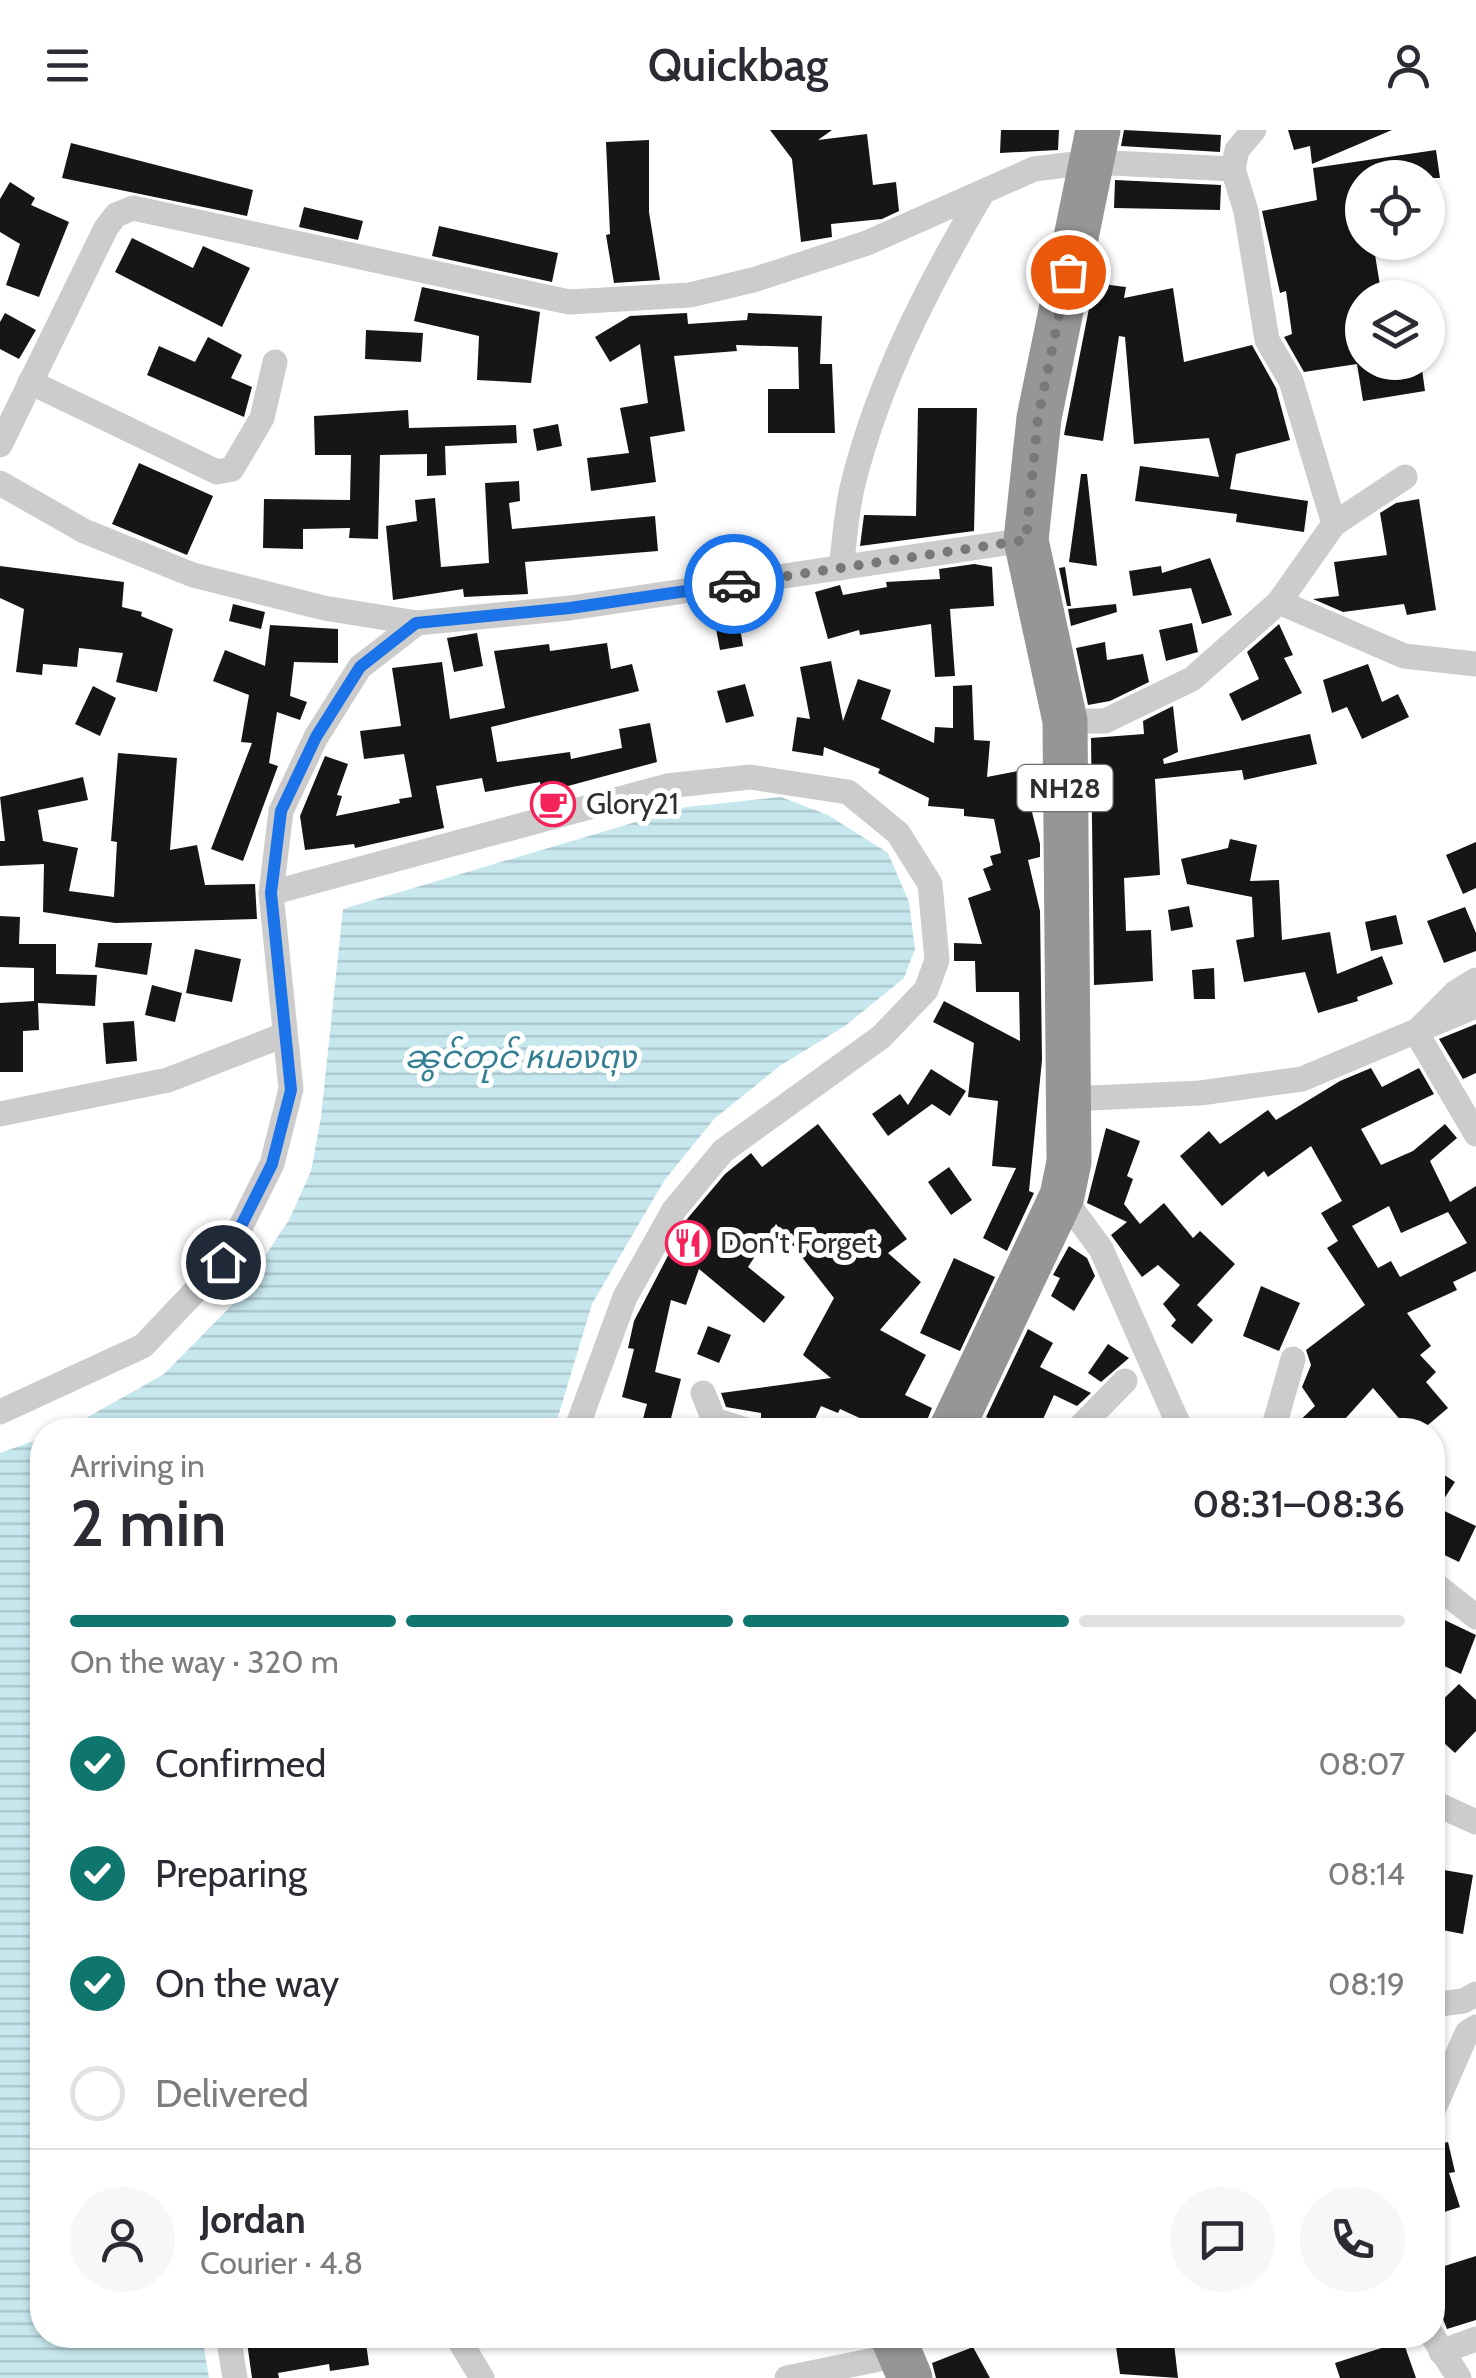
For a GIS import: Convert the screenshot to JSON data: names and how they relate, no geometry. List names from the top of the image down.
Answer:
{
  "streets": {
    "highway": ["NH28"]
  },
  "water": ["ၼွင်တုင် หนองตุง"],
  "places": {
    "cafe": ["Glory21"],
    "restaurant": ["Don't Forget"]
  },
  "page": {
    "header": "Quickbag",
    "heading": ["2 min", "Arriving in", "08:31–08:36"],
    "panel": ["Jordan", "Courier · 4.8"],
    "bar": "On the way · 320 m",
    "list": [
      ["Confirmed", "08:07"],
      ["Preparing", "08:14"],
      ["On the way", "08:19"],
      "Delivered"
    ]
  }
}
